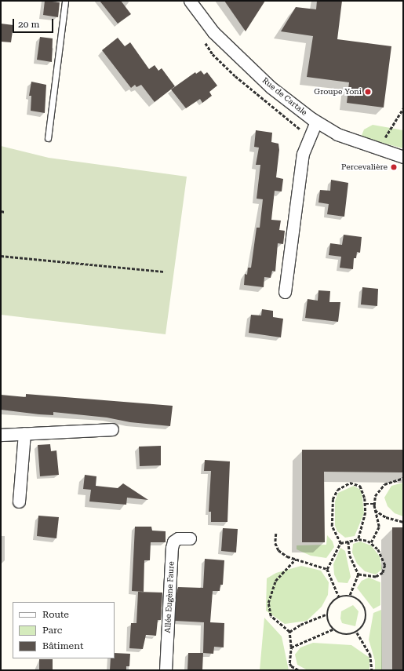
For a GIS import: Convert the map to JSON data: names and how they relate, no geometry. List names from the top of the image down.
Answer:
{
  "streets": {
    "street": ["Rue de Cartale", "Allée Eugène Faure"]
  },
  "places": ["Groupe Yoni", "Percevalière"],
  "legend": ["Route", "Parc", "Bâtiment"],
  "scale_bar": "20 m"
}
